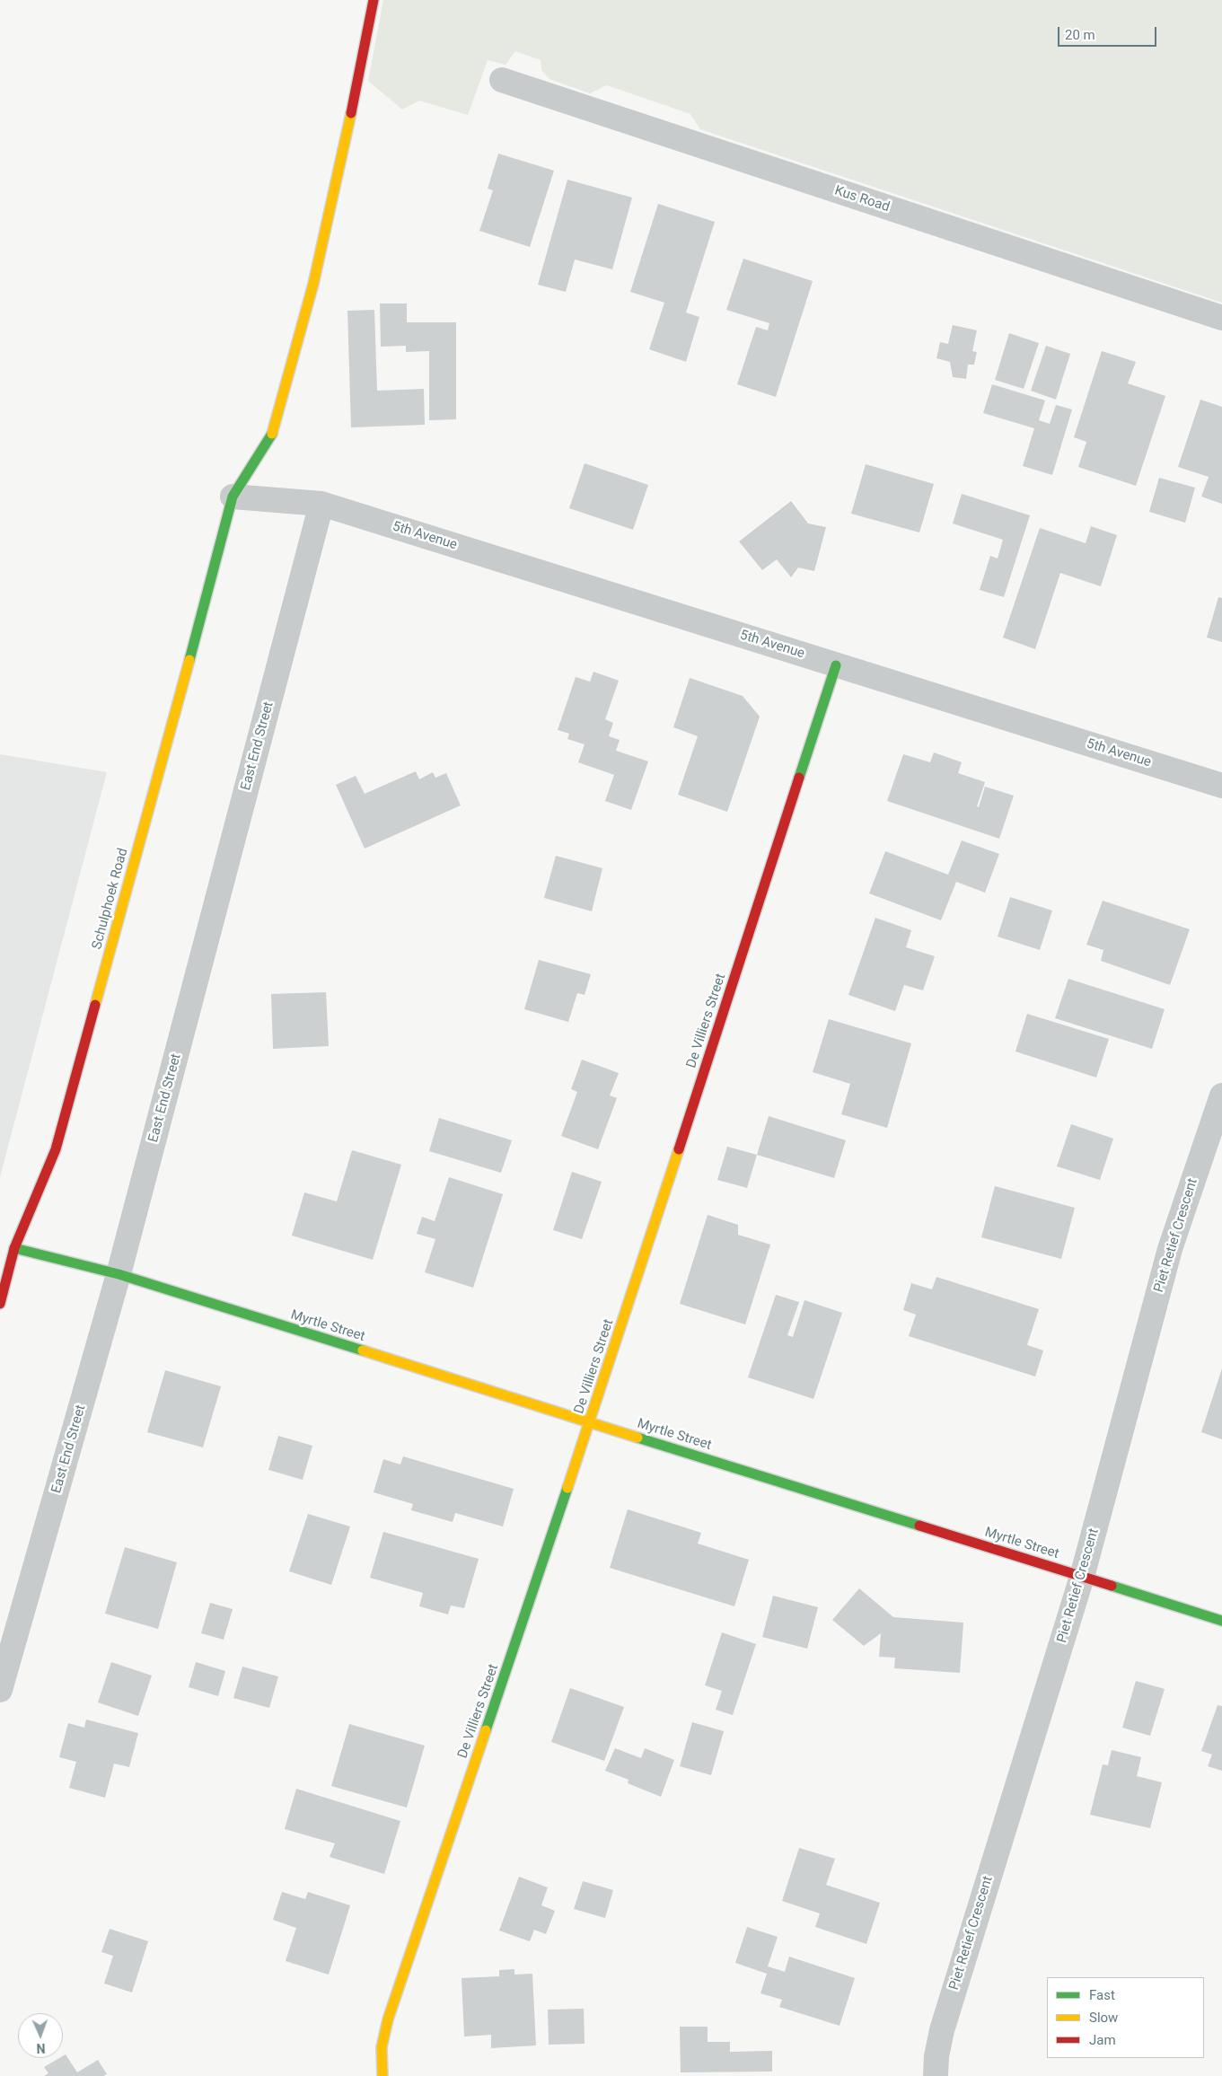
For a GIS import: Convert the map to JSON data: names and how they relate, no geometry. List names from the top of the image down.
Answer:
{
  "streets": {
    "street": [
      "Kus Road",
      "5th Avenue",
      "East End Street",
      "Schulphoek Road",
      "De Villiers Street",
      "Piet Retief Crescent",
      "Myrtle Street"
    ]
  },
  "crossings": [
    ["5th Avenue", "East End Street"],
    ["5th Avenue", "Schulphoek Road"],
    ["5th Avenue", "De Villiers Street"],
    ["East End Street", "Myrtle Street"],
    ["Schulphoek Road", "Myrtle Street"],
    ["De Villiers Street", "Myrtle Street"],
    ["Piet Retief Crescent", "Myrtle Street"]
  ],
  "legend": ["Fast", "Slow", "Jam"],
  "scale_bar": "20 m",
  "north": "bottom"
}
